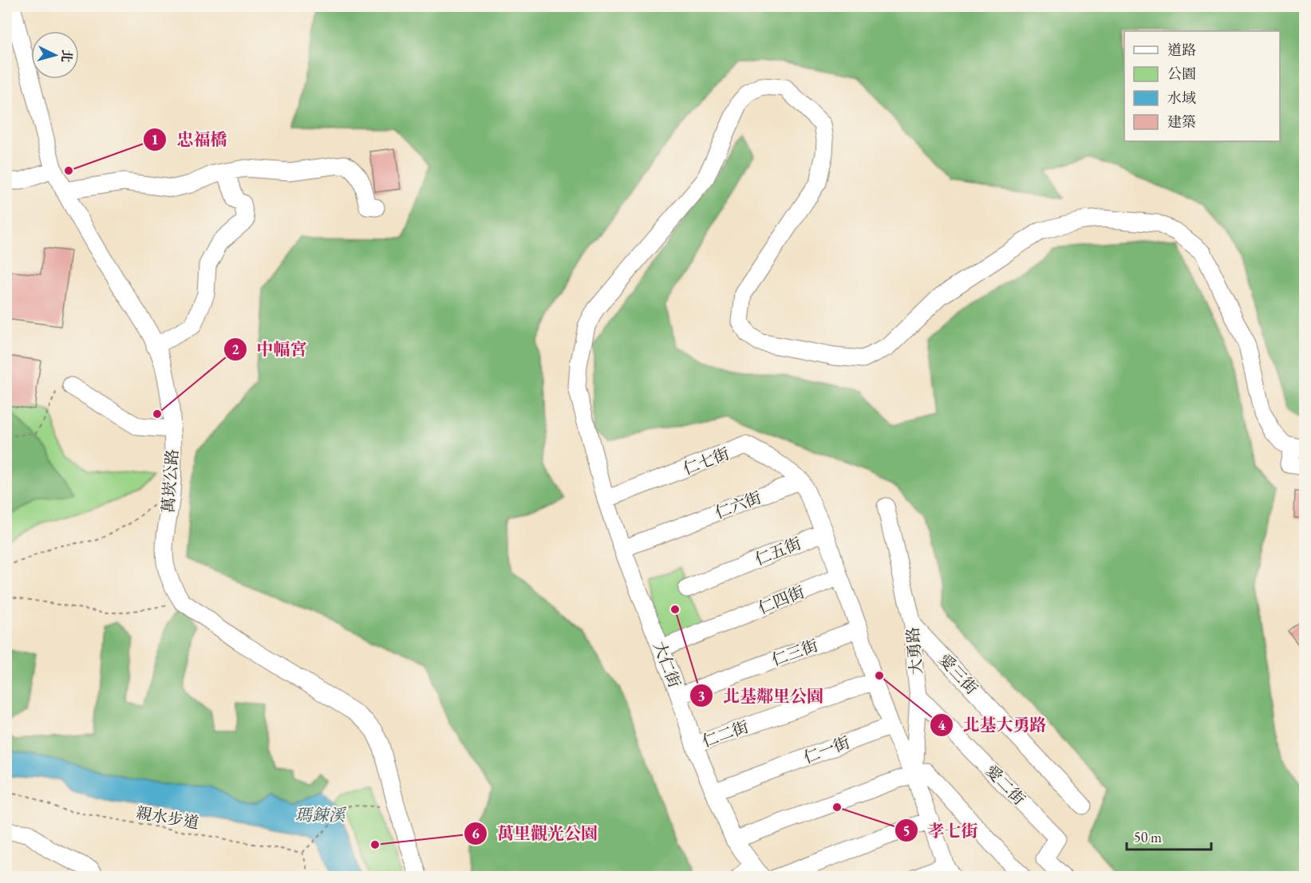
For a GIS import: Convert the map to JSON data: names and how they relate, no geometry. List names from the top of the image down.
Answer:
{
  "streets": {
    "street": [
      "仁七街",
      "萬崁公路",
      "仁六街",
      "仁五街",
      "仁四街",
      "大勇路",
      "仁三街",
      "大仁街",
      "愛三街",
      "仁二街",
      "仁一街",
      "愛二街"
    ],
    "path": ["親水步道"]
  },
  "crossings": [
    ["仁七街", "仁六街"],
    ["仁七街", "大仁街"],
    ["仁六街", "大仁街"],
    ["大勇路", "愛三街"],
    ["大勇路", "愛二街"],
    ["仁三街", "大仁街"],
    ["大仁街", "仁二街"],
    ["大仁街", "仁一街"]
  ],
  "water": ["瑪鋉溪"],
  "places": [
    "忠福橋",
    "中幅宮",
    "北基鄰里公園",
    "北基大勇路",
    "孝七街",
    "萬里觀光公園"
  ],
  "legend": [
    "道路",
    "公園",
    "水域",
    "建築"
  ],
  "scale_bar": "50 m",
  "north": "right"
}
